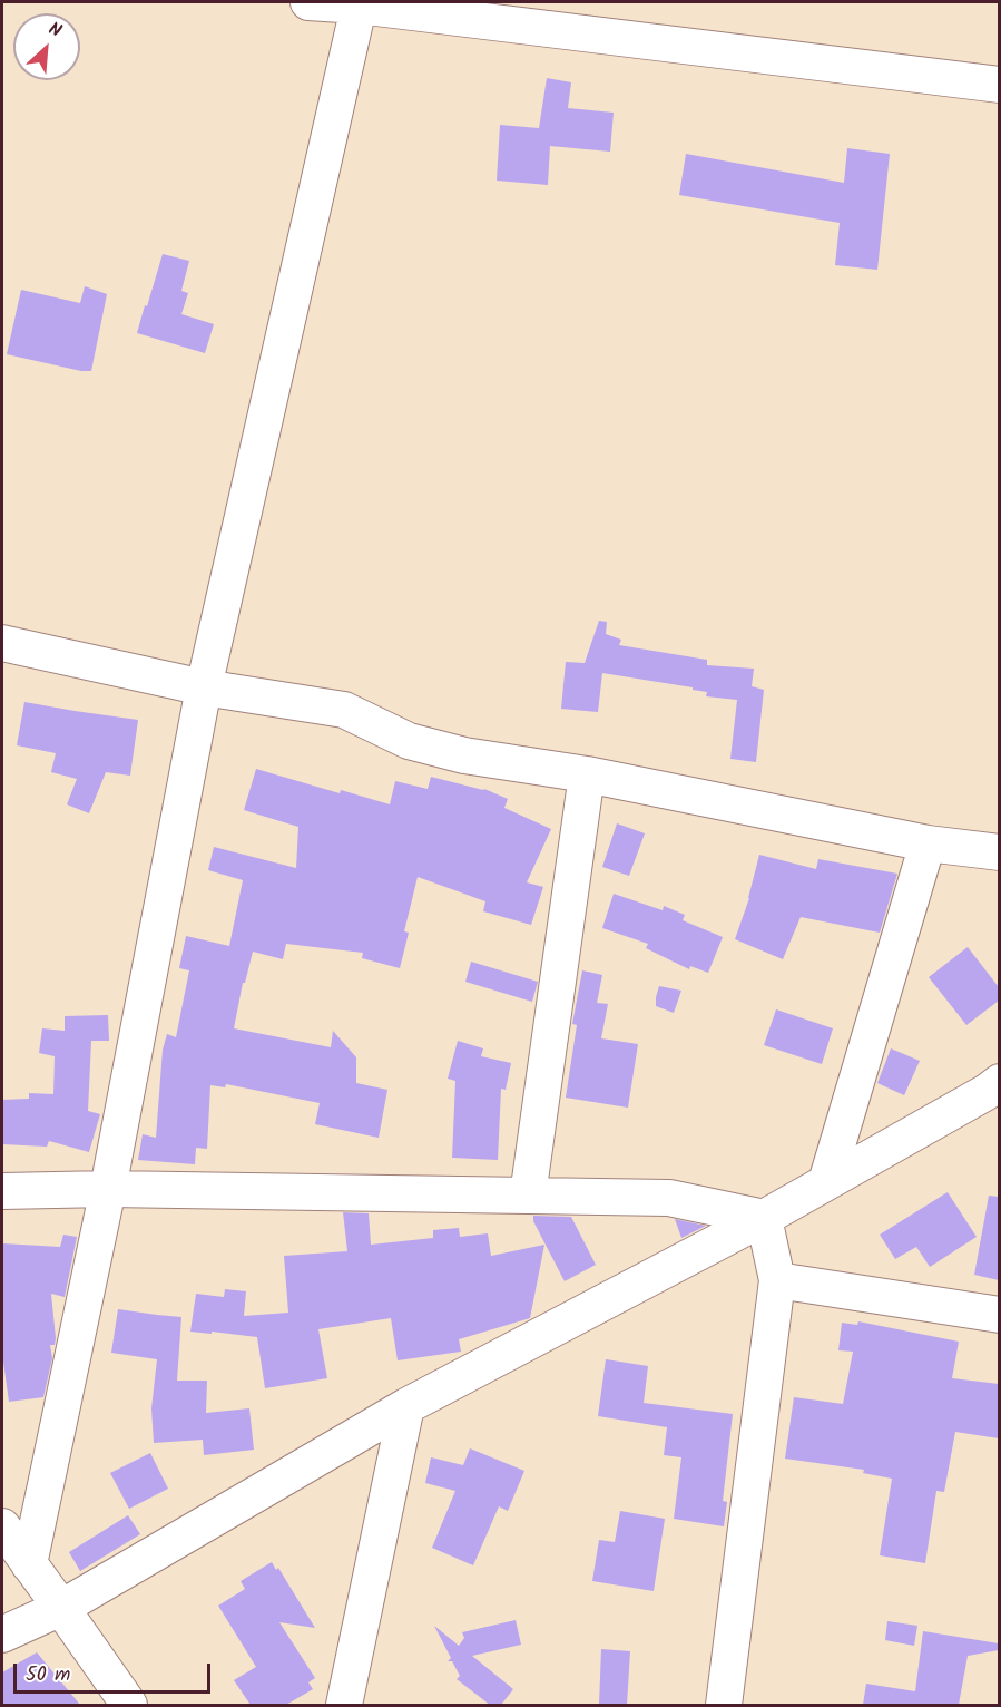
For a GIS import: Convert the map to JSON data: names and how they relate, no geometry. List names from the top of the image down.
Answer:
{
  "scale_bar": "50 m",
  "north": "top right"
}
